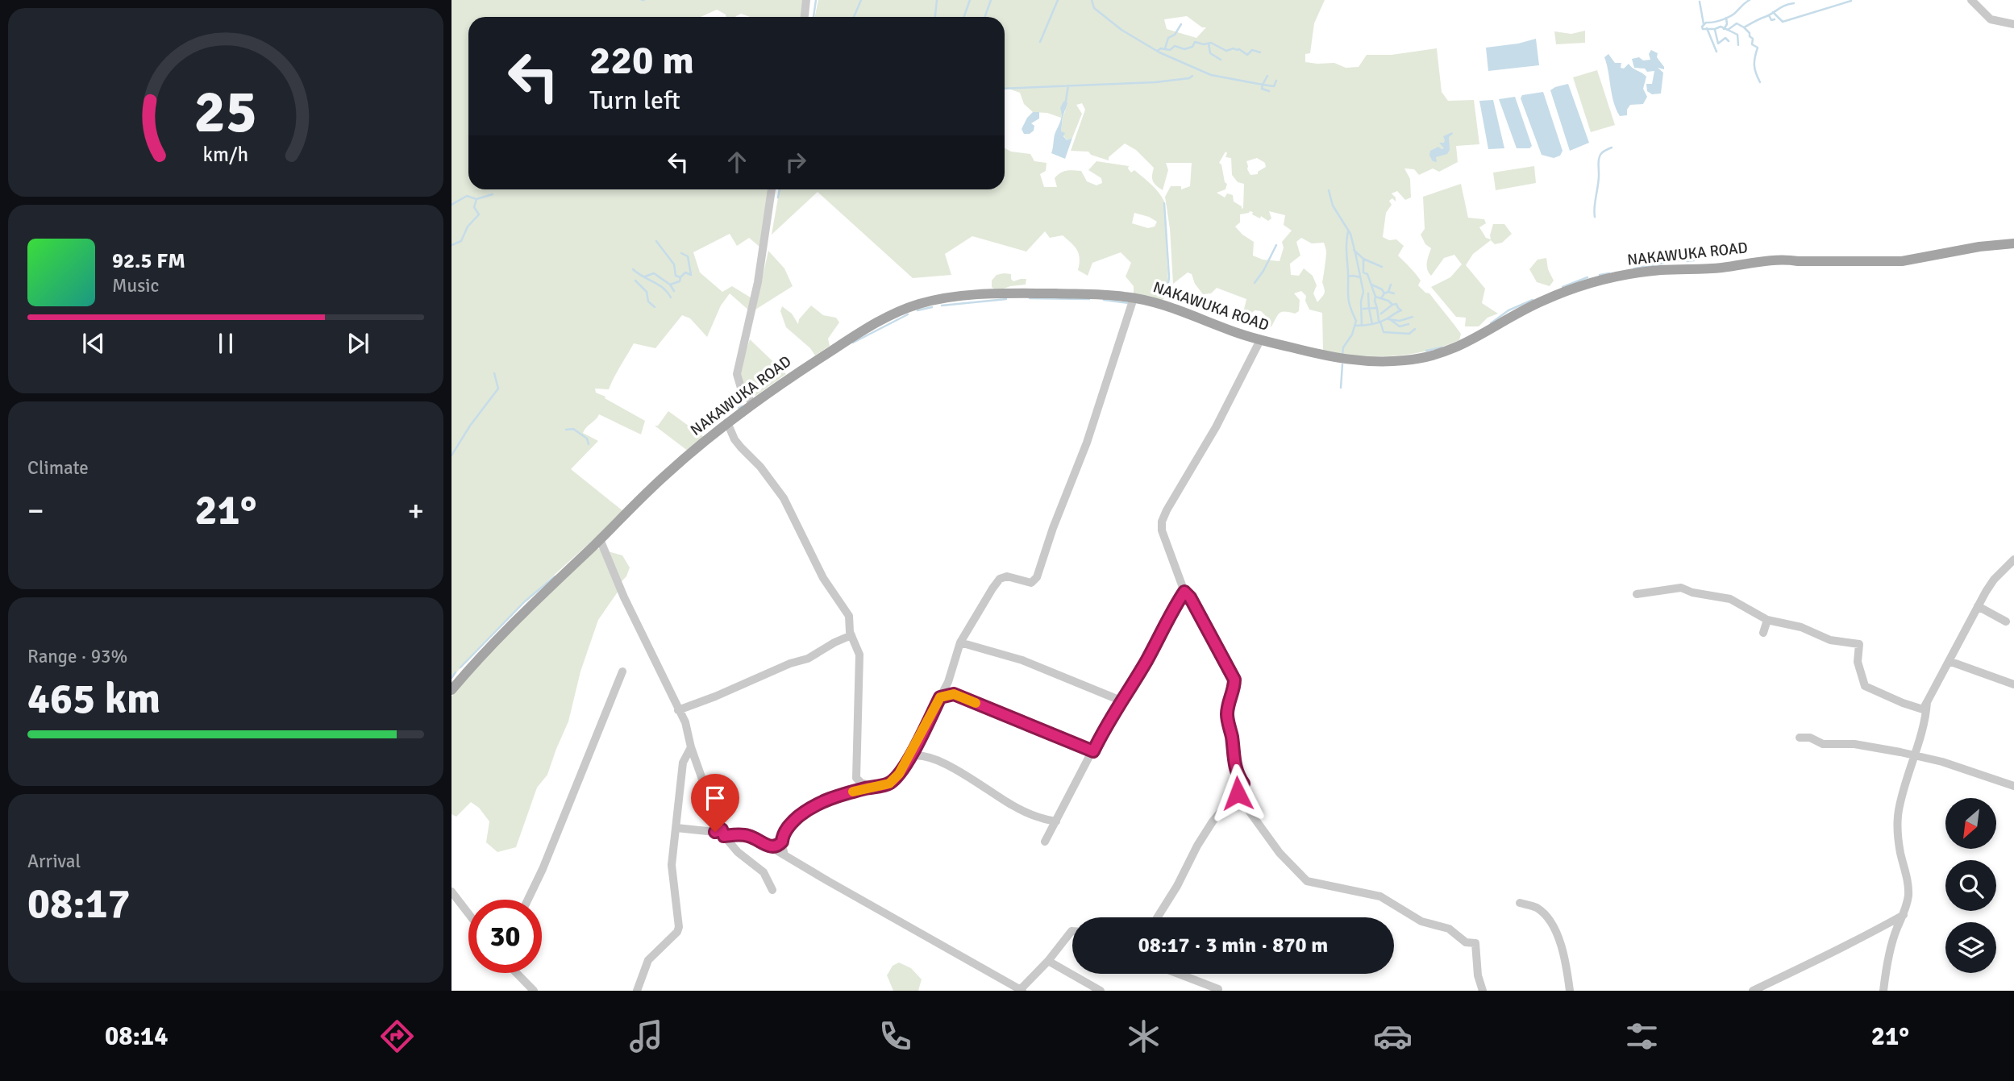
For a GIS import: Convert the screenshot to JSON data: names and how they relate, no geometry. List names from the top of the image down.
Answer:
{
  "streets": {
    "main road": ["NAKAWUKA ROAD"]
  },
  "north": "bottom left",
  "page": {
    "turn": ["220 m", "Turn left"],
    "song": ["92.5 FM", "Music"],
    "tile": [
      "Climate",
      ["Range · 93%", "465 km"],
      ["Arrival", "08:17"]
    ],
    "heat": ["−", "21°", "+"],
    "limit": "30",
    "trip": "08:17 · 3 min · 870 m",
    "tabs": ["08:14", "21°"],
    "gauge": ["25", "km/h"]
  }
}
